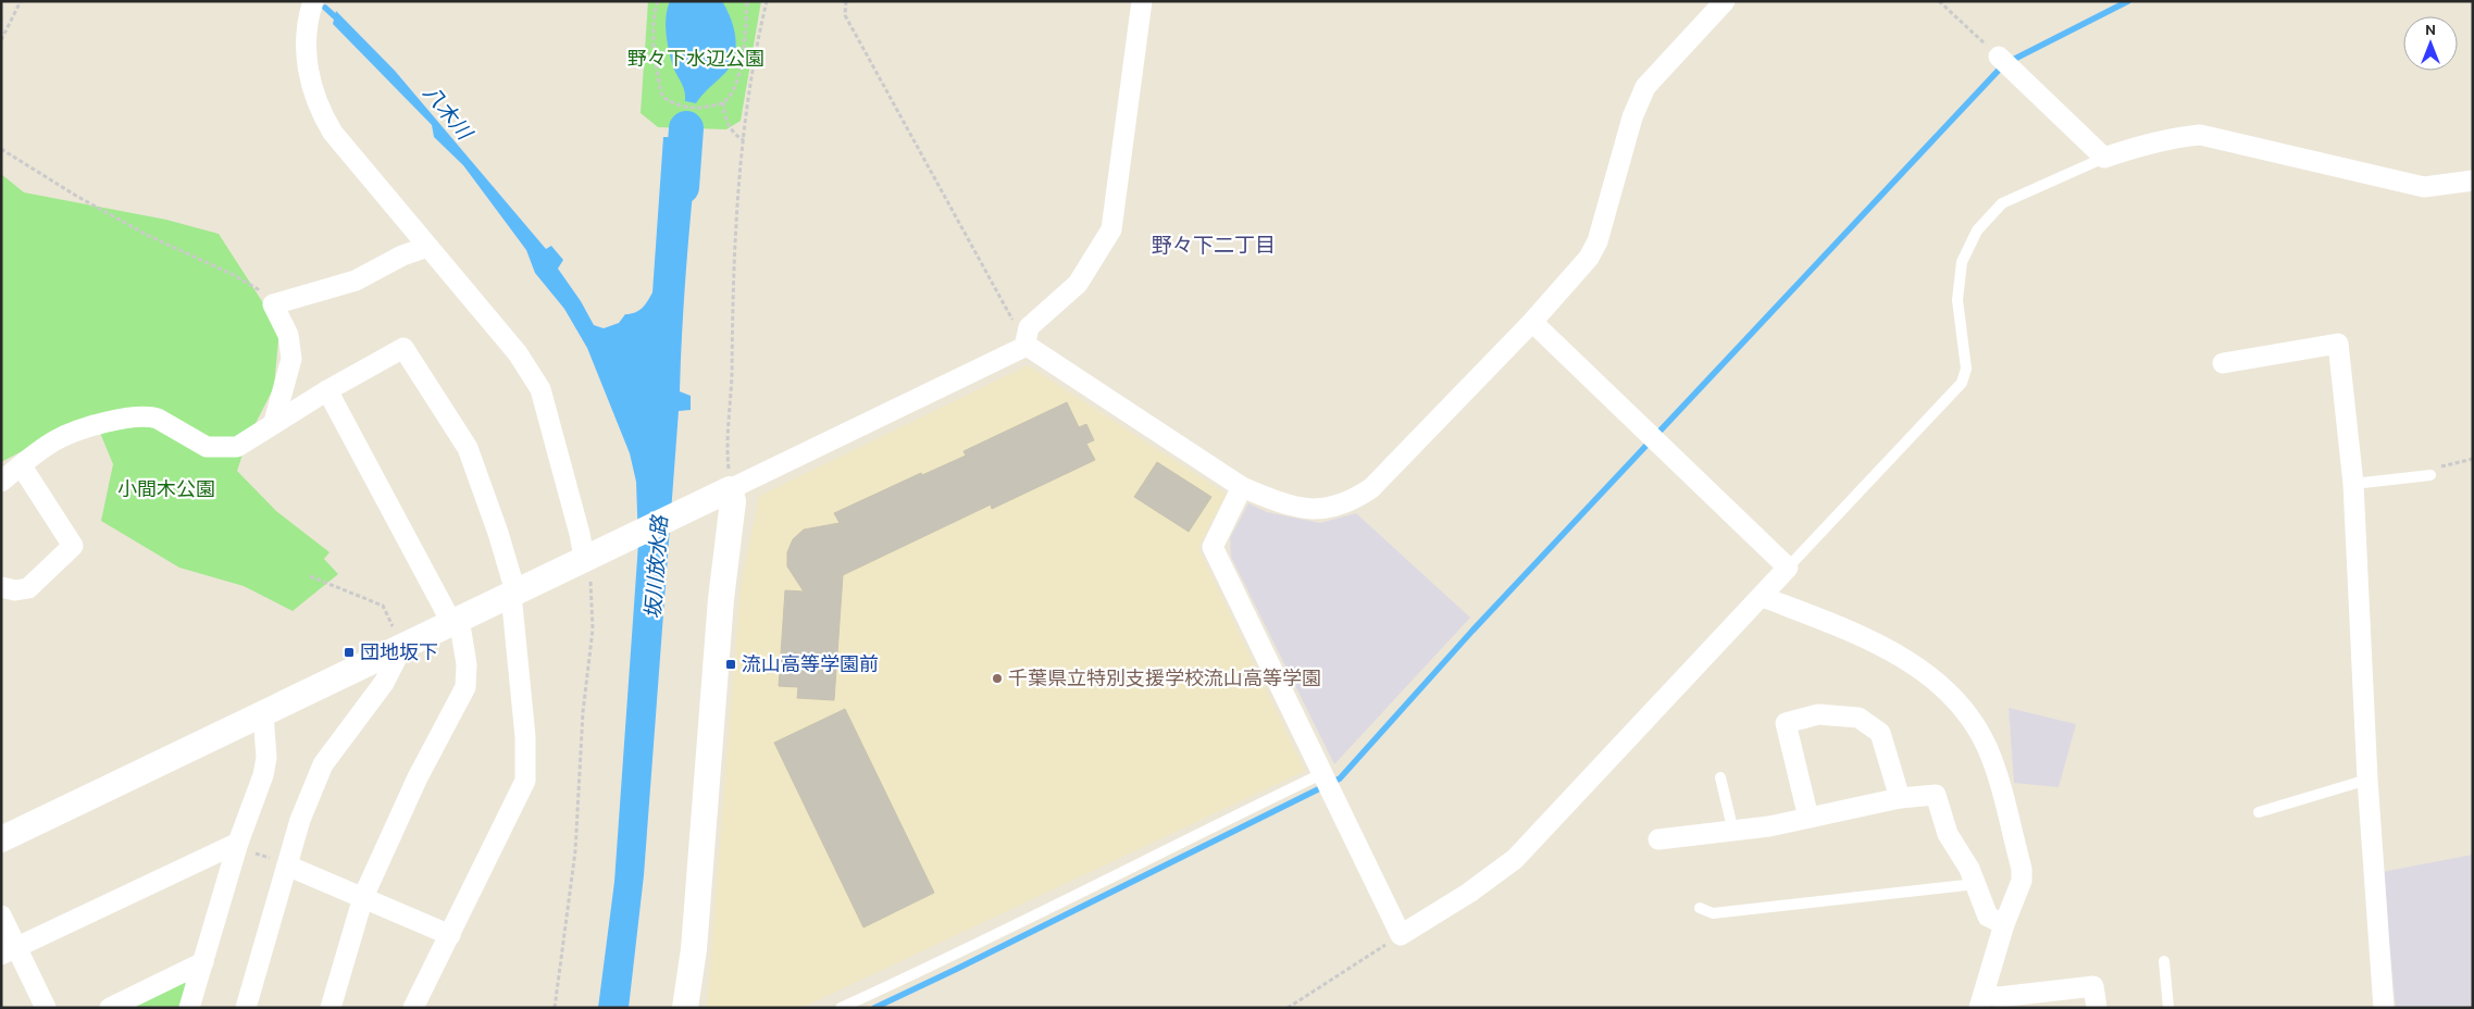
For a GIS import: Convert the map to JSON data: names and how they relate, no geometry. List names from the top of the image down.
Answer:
{
  "districts": ["野々下二丁目"],
  "water": ["八木川", "坂川放水路"],
  "parks": ["野々下水辺公園", "小間木公園"],
  "places": {
    "transit": ["団地坂下", "流山高等学園前"],
    "other": ["千葉県立特別支援学校流山高等学園"]
  },
  "north": "top"
}
